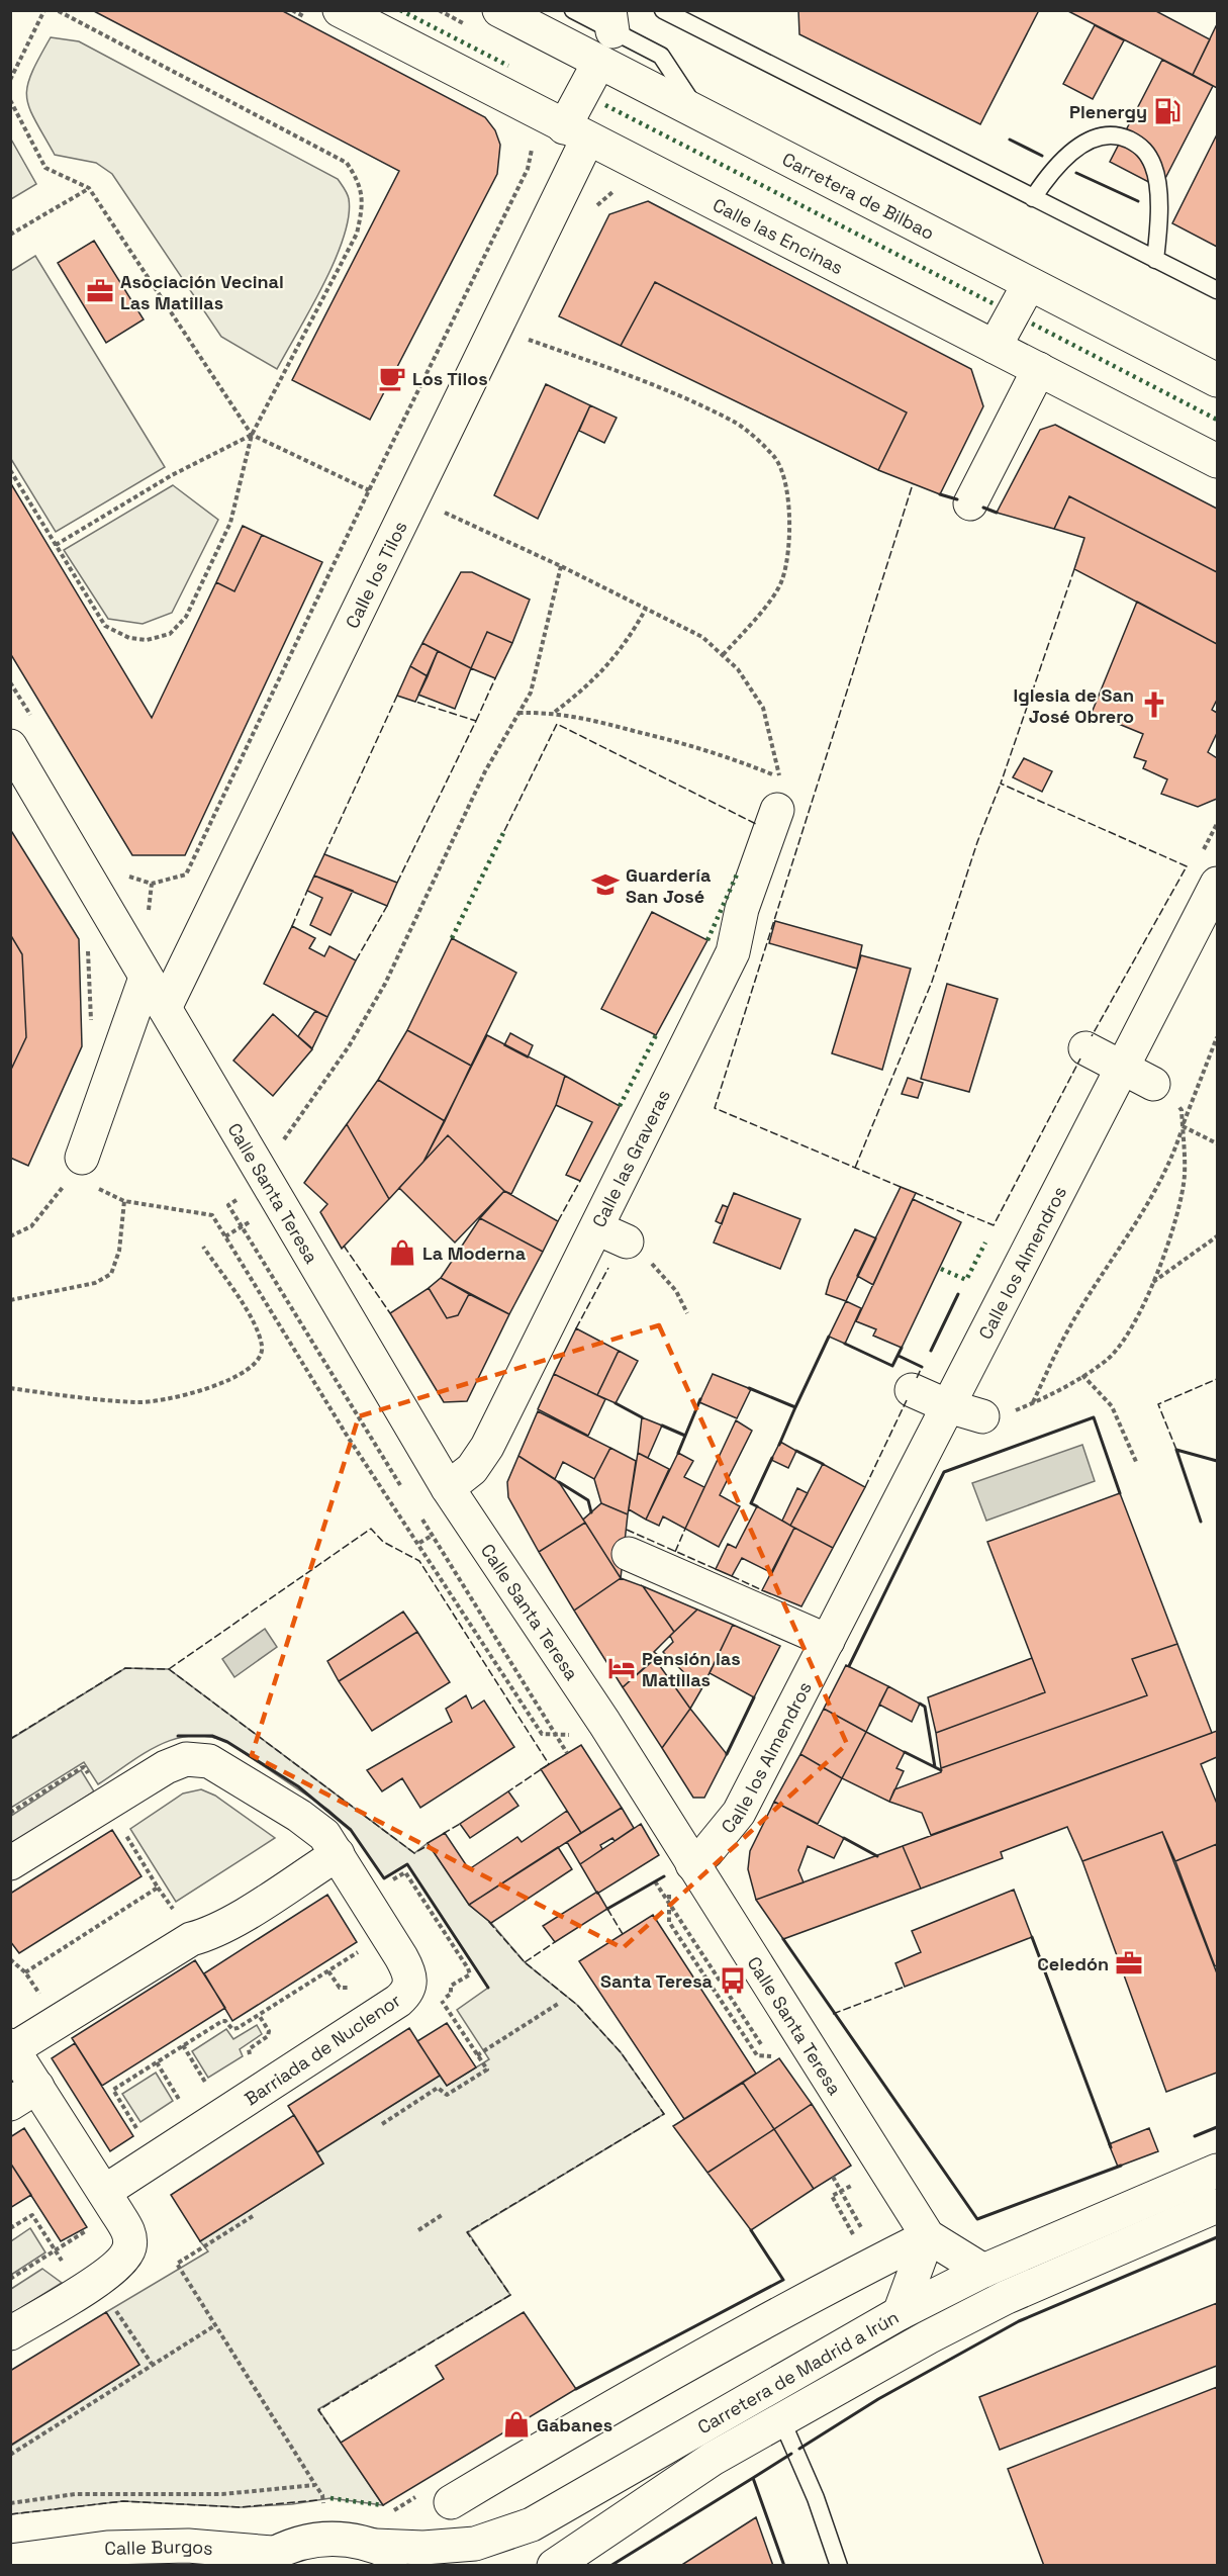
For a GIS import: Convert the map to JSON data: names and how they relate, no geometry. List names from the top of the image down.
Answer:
{
  "streets": {
    "main road": [
      "Carretera de Bilbao",
      "Calle las Encinas",
      "Calle los Tilos",
      "Calle las Graveras",
      "Calle Santa Teresa",
      "Calle los Almendros",
      "Barriada de Nuclenor",
      "Carretera de Madrid a Irún",
      "Calle Burgos"
    ]
  },
  "crossings": [
    ["Carretera de Bilbao", "Calle los Tilos"],
    ["Calle las Encinas", "Calle los Tilos"],
    ["Calle los Tilos", "Calle Santa Teresa"],
    ["Calle las Graveras", "Calle Santa Teresa"],
    ["Calle Santa Teresa", "Calle los Almendros"],
    ["Calle Santa Teresa", "Carretera de Madrid a Irún"]
  ],
  "places": {
    "fuel station": ["Plenergy"],
    "office": ["Asociación Vecinal Las Matillas", "Celedón"],
    "cafe": ["Los Tilos"],
    "church": ["Iglesia de San José Obrero"],
    "school or university": ["Guardería San José"],
    "shop": ["La Moderna", "Gabanes"],
    "hotel": ["Pensión las Matillas"],
    "bus stop": ["Santa Teresa"]
  }
}
